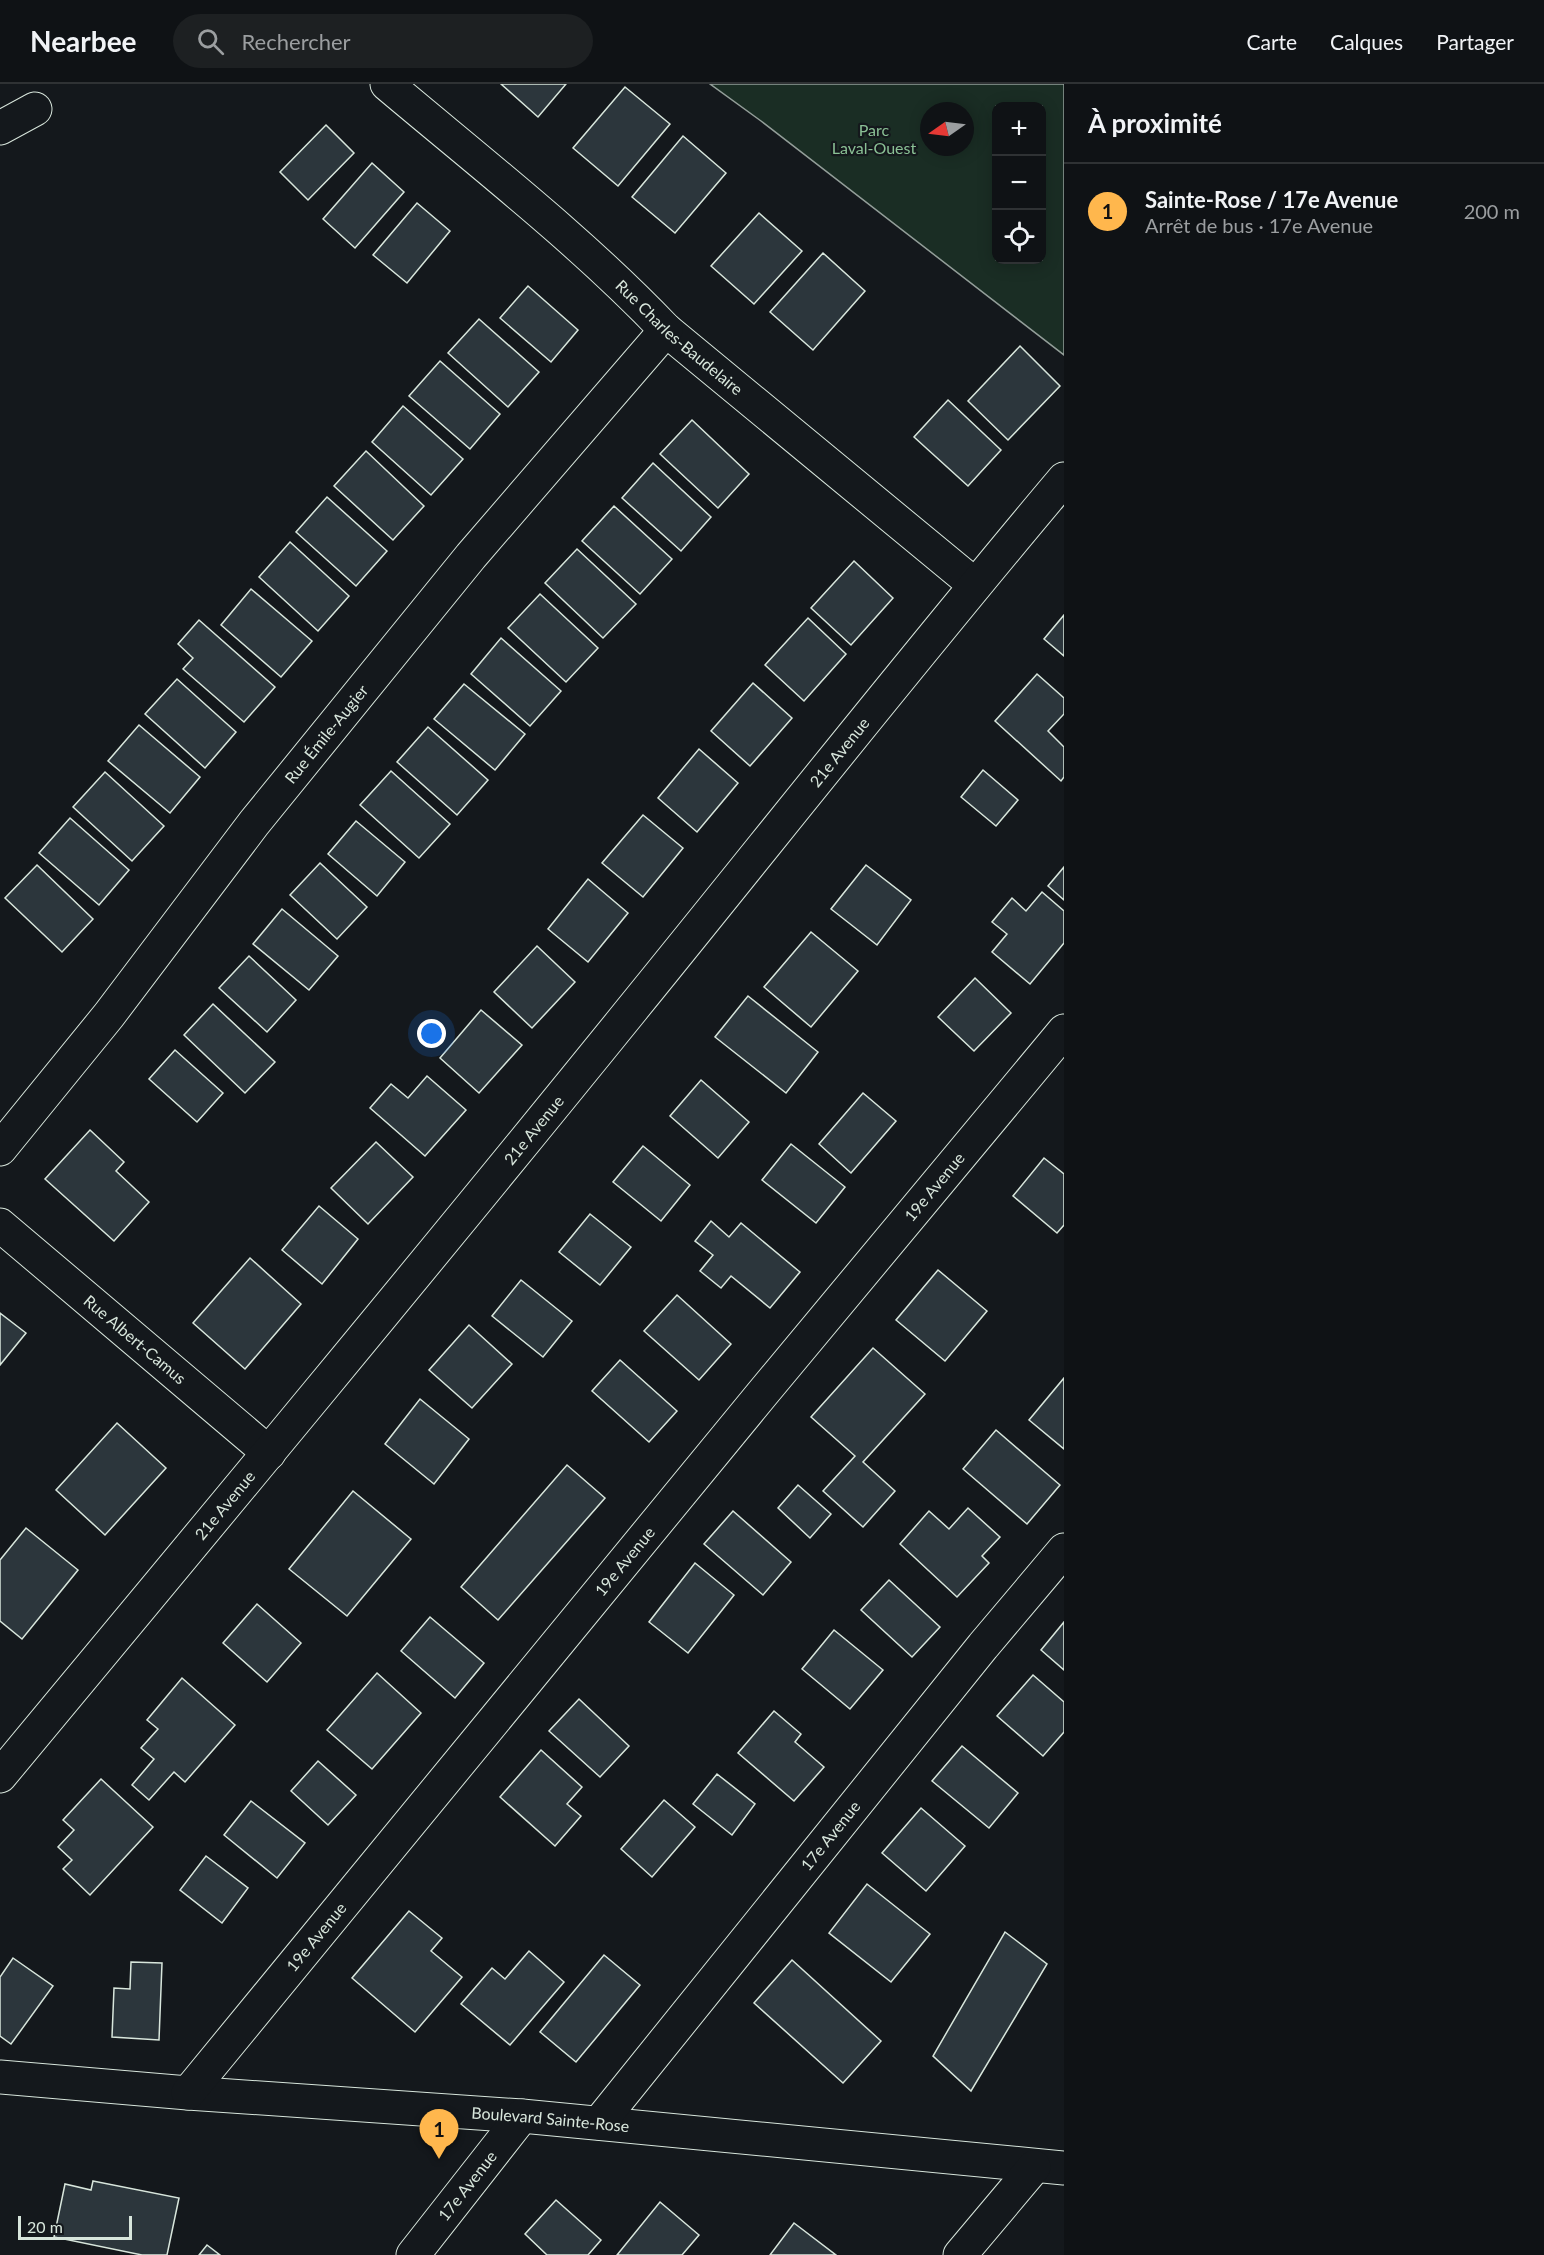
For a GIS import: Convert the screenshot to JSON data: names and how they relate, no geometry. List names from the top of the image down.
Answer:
{
  "streets": {
    "street": [
      "Rue Charles-Baudelaire",
      "Rue Émile-Augier",
      "21e Avenue",
      "19e Avenue",
      "Rue Albert-Camus",
      "17e Avenue",
      "Boulevard Sainte-Rose"
    ]
  },
  "crossings": [
    ["Rue Charles-Baudelaire", "Rue Émile-Augier"],
    ["Rue Charles-Baudelaire", "21e Avenue"],
    ["21e Avenue", "Rue Albert-Camus"],
    ["19e Avenue", "Boulevard Sainte-Rose"],
    ["17e Avenue", "Boulevard Sainte-Rose"]
  ],
  "parks": ["Parc Laval-Ouest"],
  "scale_bar": "20 m",
  "north": "left",
  "page": {
    "header": "Nearbee",
    "search": "Rechercher",
    "nav": ["Carte", "Calques", "Partager"],
    "heading": "À proximité",
    "map_buttons": ["+", "−"],
    "list": [
      {
        "mark": "1",
        "name": "Sainte-Rose / 17e Avenue",
        "note": "Arrêt de bus · 17e Avenue",
        "value": "200 m"
      }
    ],
    "pins": "1",
    "scale": "20 m"
  }
}
